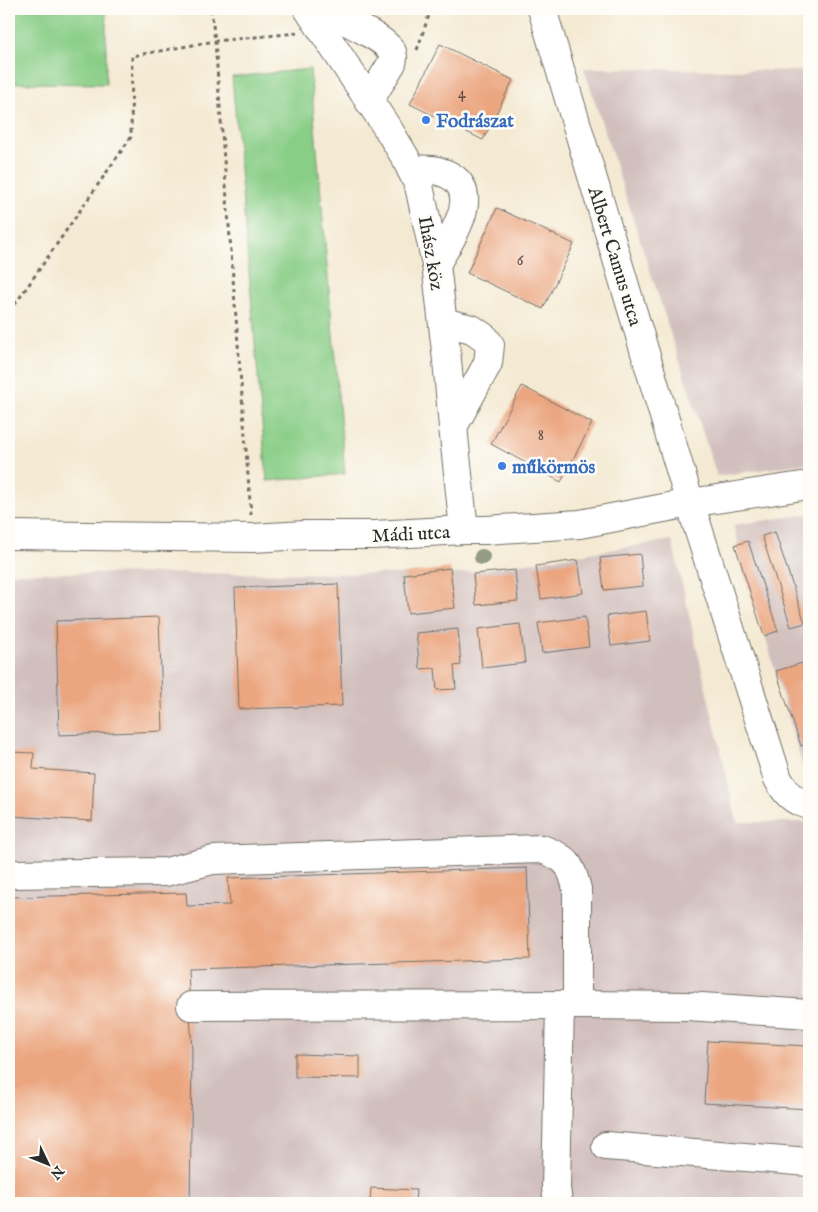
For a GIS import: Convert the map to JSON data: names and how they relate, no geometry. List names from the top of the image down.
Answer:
{
  "streets": {
    "street": ["Ihász köz", "Albert Camus utca", "Mádi utca"]
  },
  "crossings": [
    ["Ihász köz", "Mádi utca"],
    ["Albert Camus utca", "Mádi utca"]
  ],
  "places": ["Fodrászat", "műkörmös"],
  "house_numbers": ["4", "6", "8"],
  "north": "bottom right"
}
